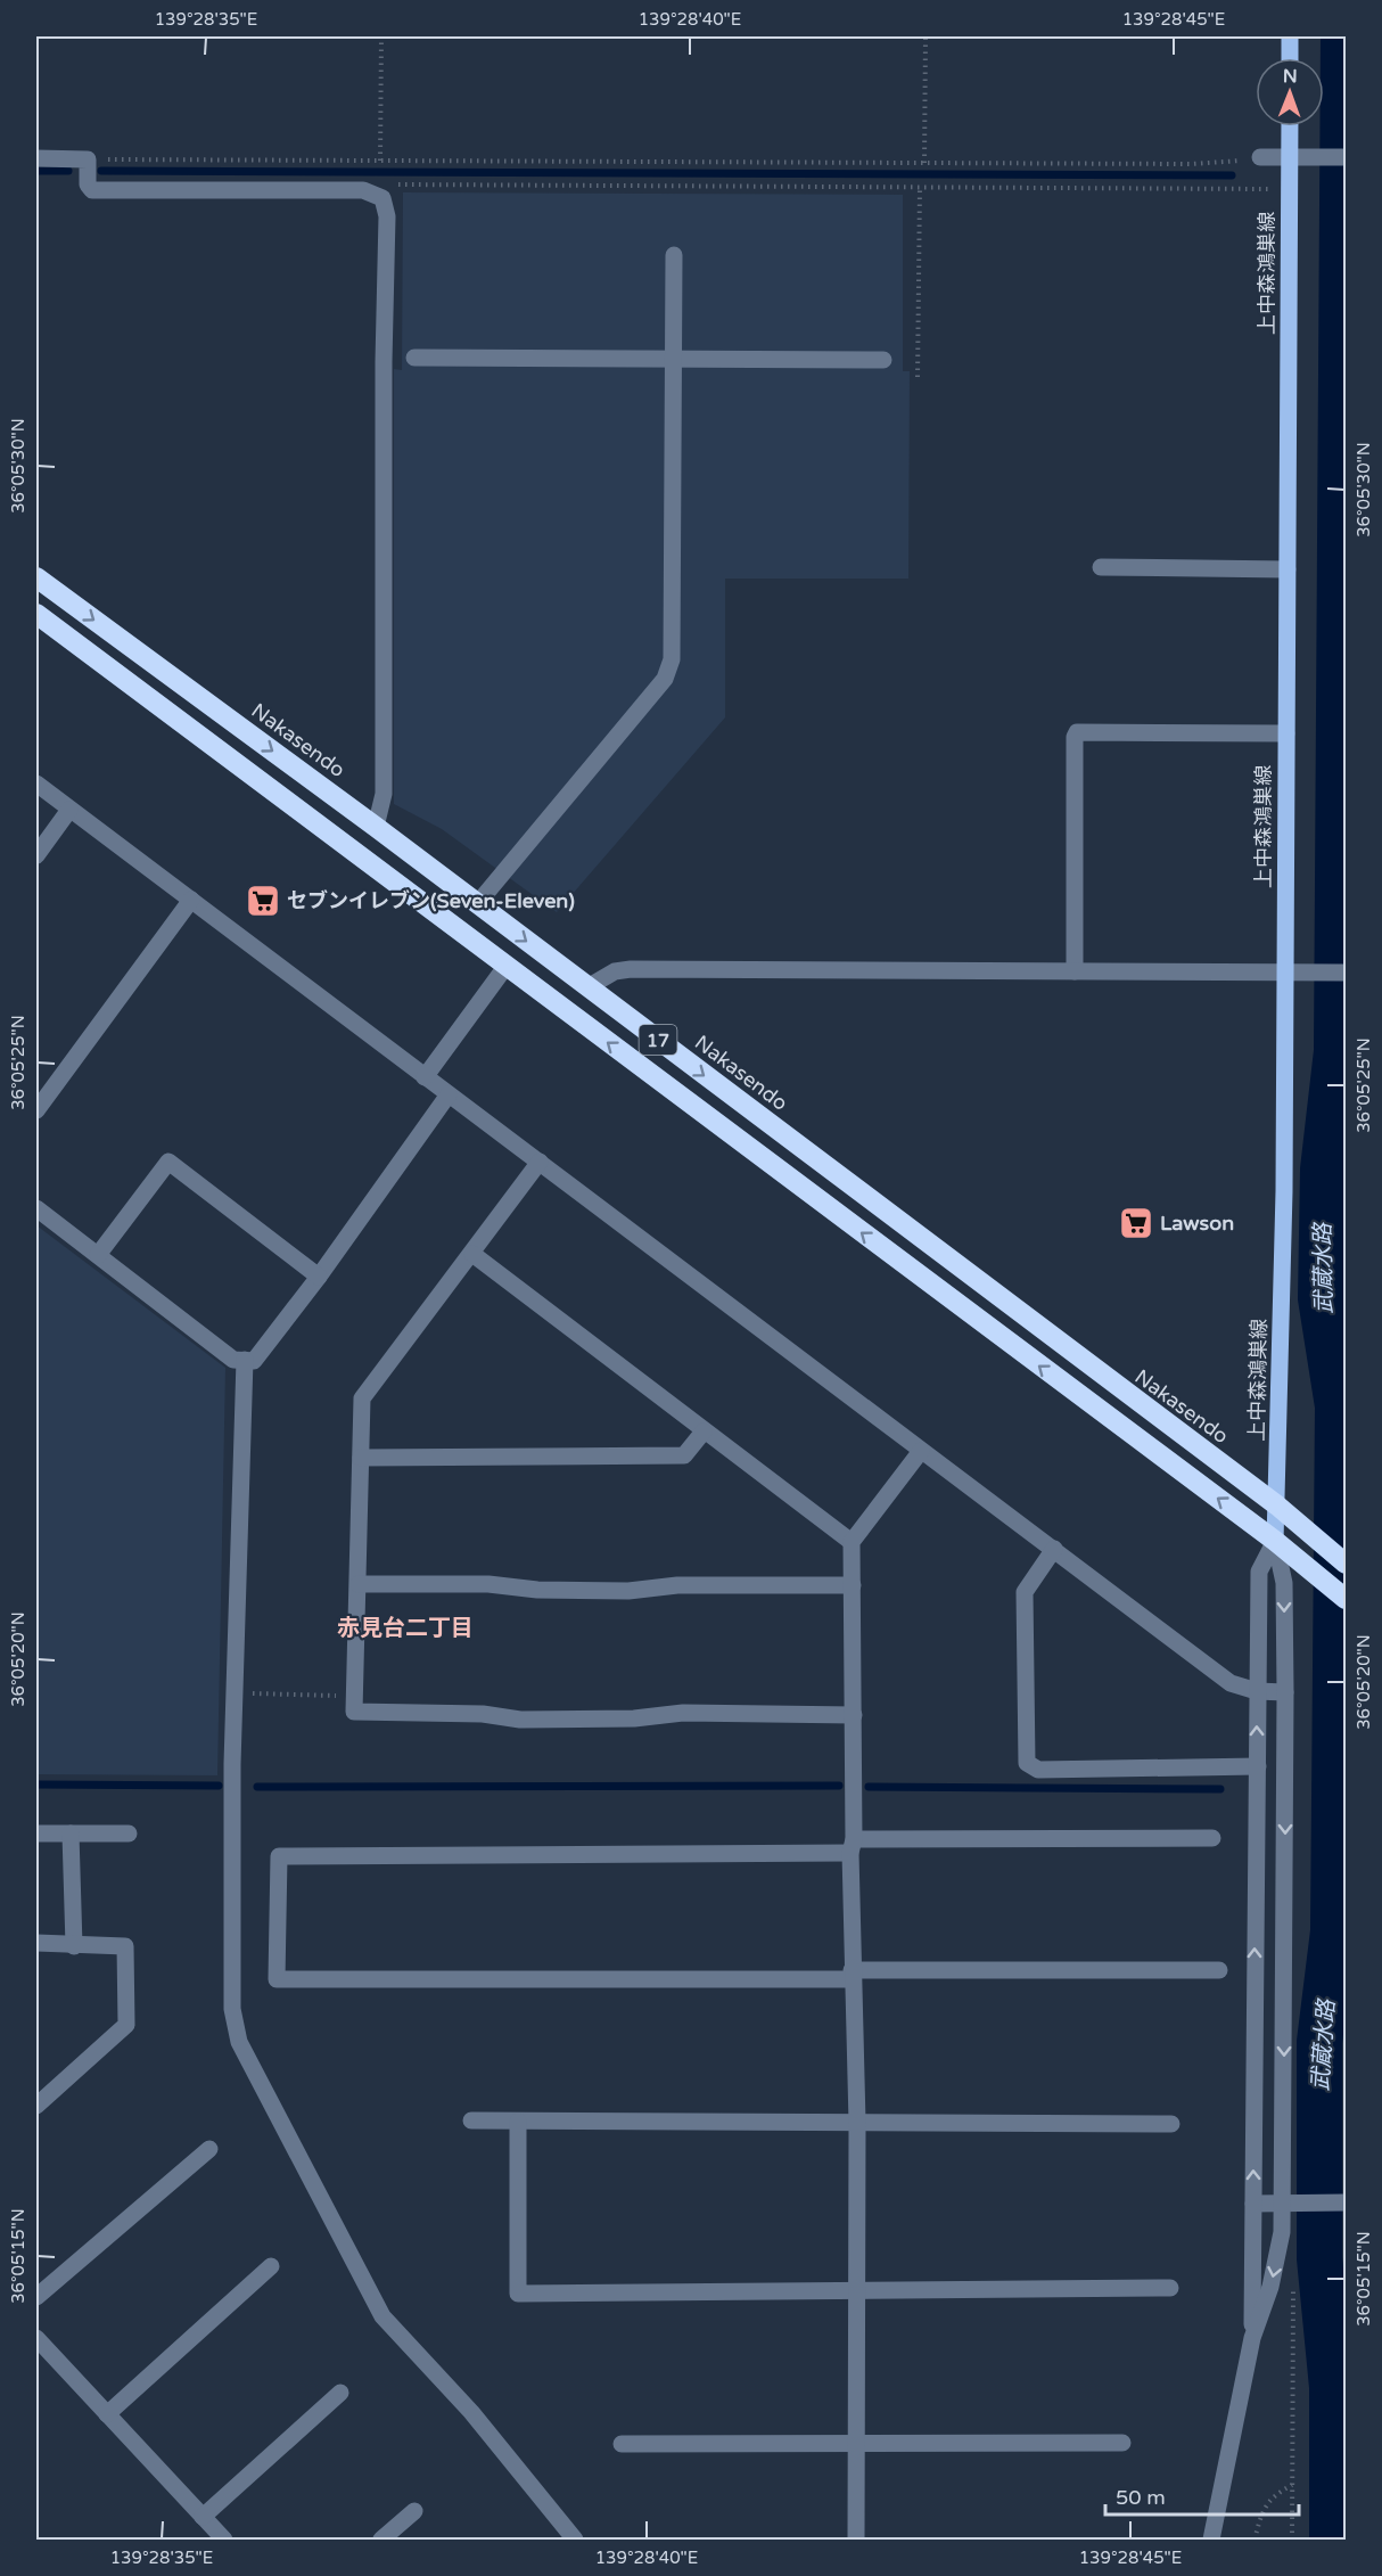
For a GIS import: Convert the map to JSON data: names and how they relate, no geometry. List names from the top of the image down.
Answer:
{
  "streets": {
    "highway": ["Nakasendo", "17"],
    "main road": ["上中森鴻巣線"]
  },
  "crossings": [
    ["上中森鴻巣線", "Nakasendo"],
    ["上中森鴻巣線", "17"]
  ],
  "districts": ["赤見台二丁目"],
  "water": ["武蔵水路"],
  "places": {
    "supermarket": ["セブンイレブン(Seven-Eleven)", "Lawson"]
  },
  "scale_bar": "50 m",
  "north": "top",
  "coordinates": [
    "139°28'35\"E",
    "139°28'40\"E",
    "139°28'45\"E",
    "36°05'30\"N",
    "36°05'25\"N",
    "36°05'20\"N",
    "36°05'15\"N"
  ]
}
